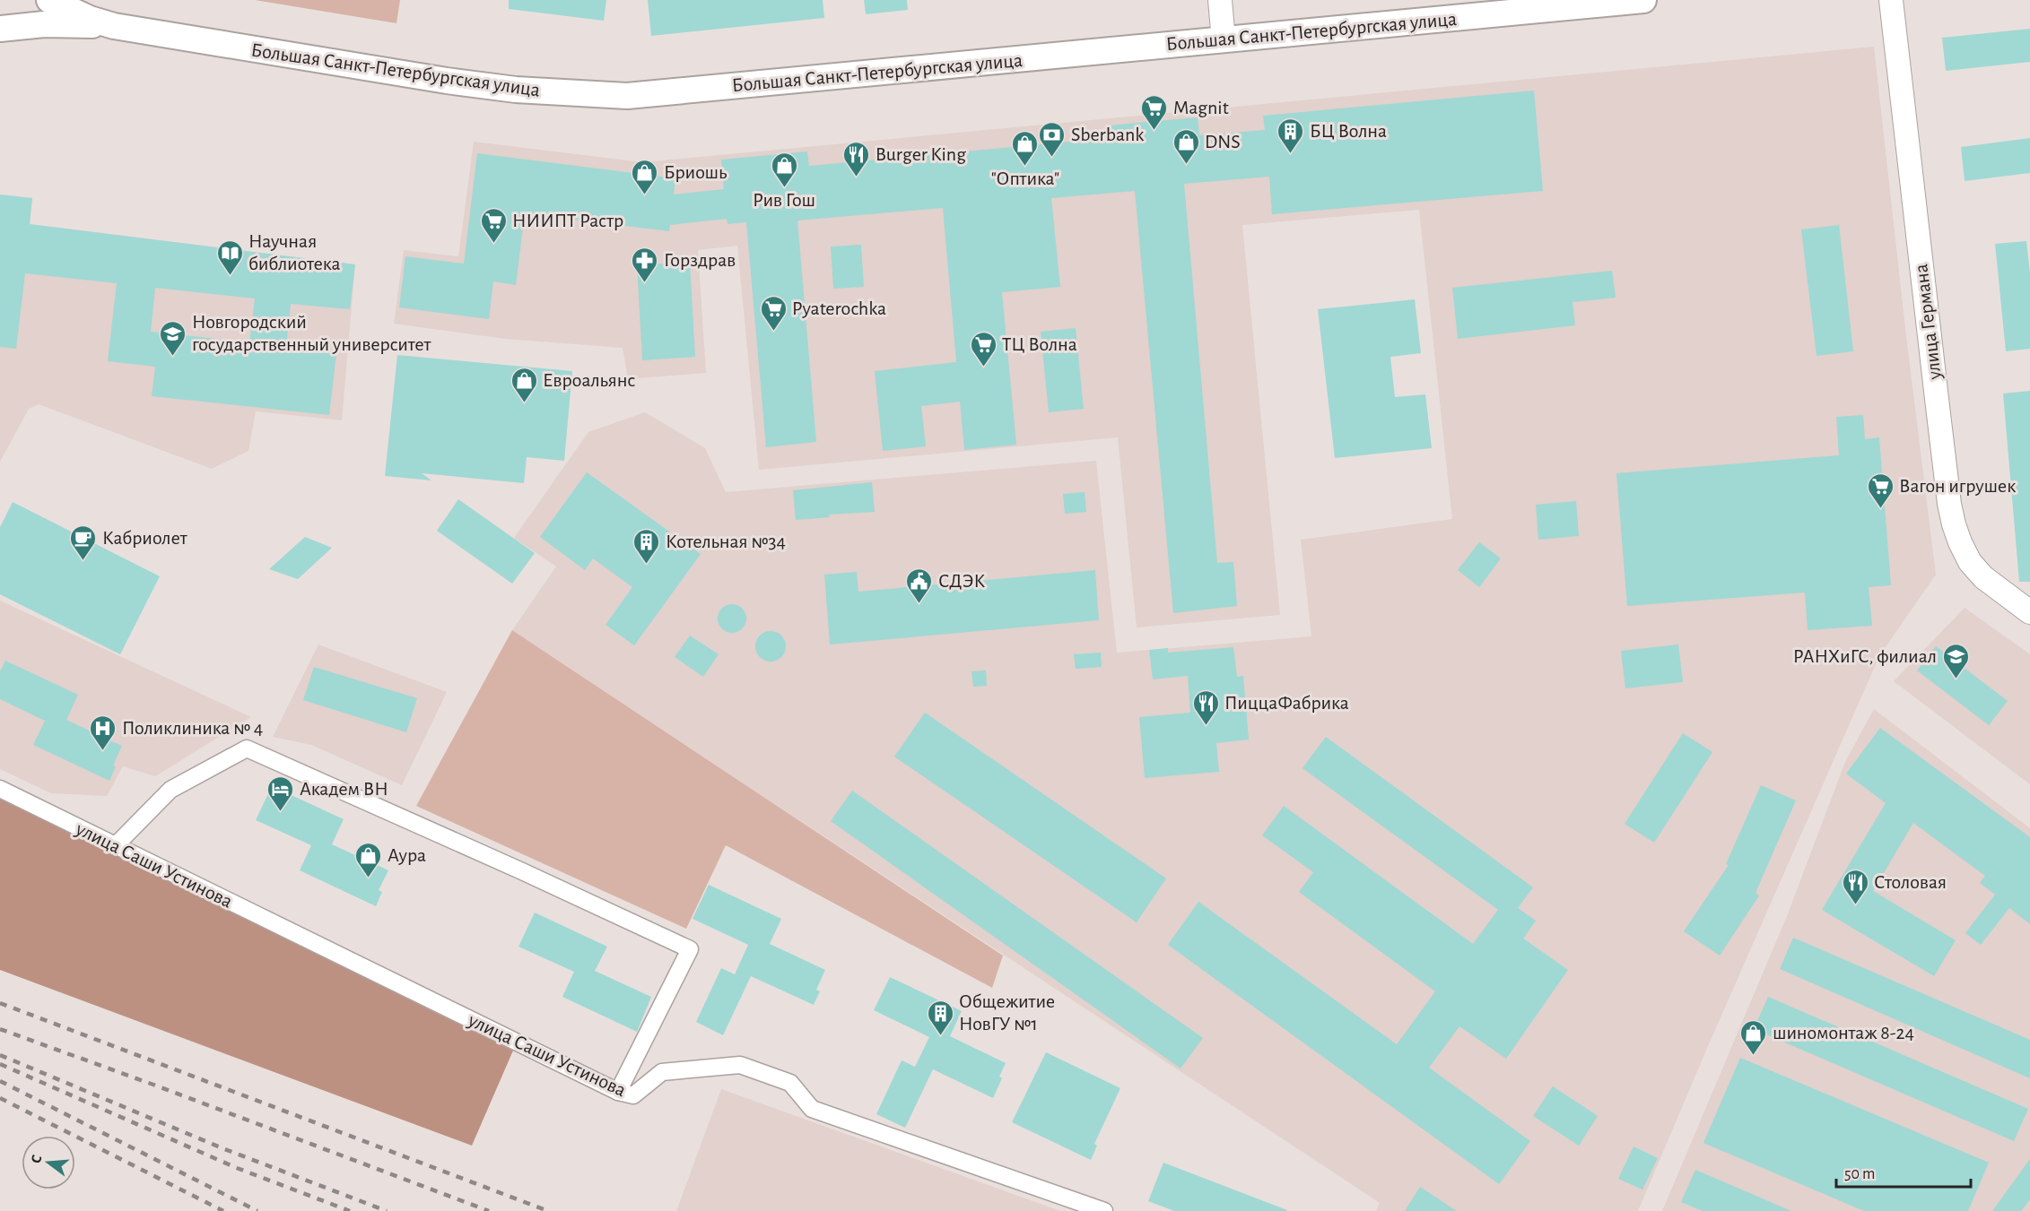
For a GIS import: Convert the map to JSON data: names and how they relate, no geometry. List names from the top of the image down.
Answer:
{
  "streets": {
    "main road": ["Большая Санкт-Петербургская улица", "улица Германа"],
    "street": ["улица Саши Устинова"]
  },
  "places": {
    "supermarket": [
      "Magnit",
      "НИИПТ Растр",
      "Pyaterochka",
      "ТЦ Волна",
      "Вагон игрушек"
    ],
    "building": ["БЦ Волна", "Котельная №34", "Общежитие НовГУ №1"],
    "bank": ["Sberbank"],
    "shop": [
      "DNS",
      "\"Оптика\"",
      "Рив Гош",
      "Бриошь",
      "Евроальянс",
      "Аура",
      "шиномонтаж 8-24"
    ],
    "restaurant": ["Burger King", "ПиццаФабрика", "Столовая"],
    "library": ["Научная библиотека"],
    "pharmacy": ["Горздрав"],
    "school or university": ["Новгородский государственный университет", "РАНХиГС, филиал"],
    "cafe": ["Кабриолет"],
    "public building": ["СДЭК"],
    "hospital": ["Поликлиника № 4"],
    "hotel": ["Академ ВН"]
  },
  "scale_bar": "50 m",
  "north": "left"
}
